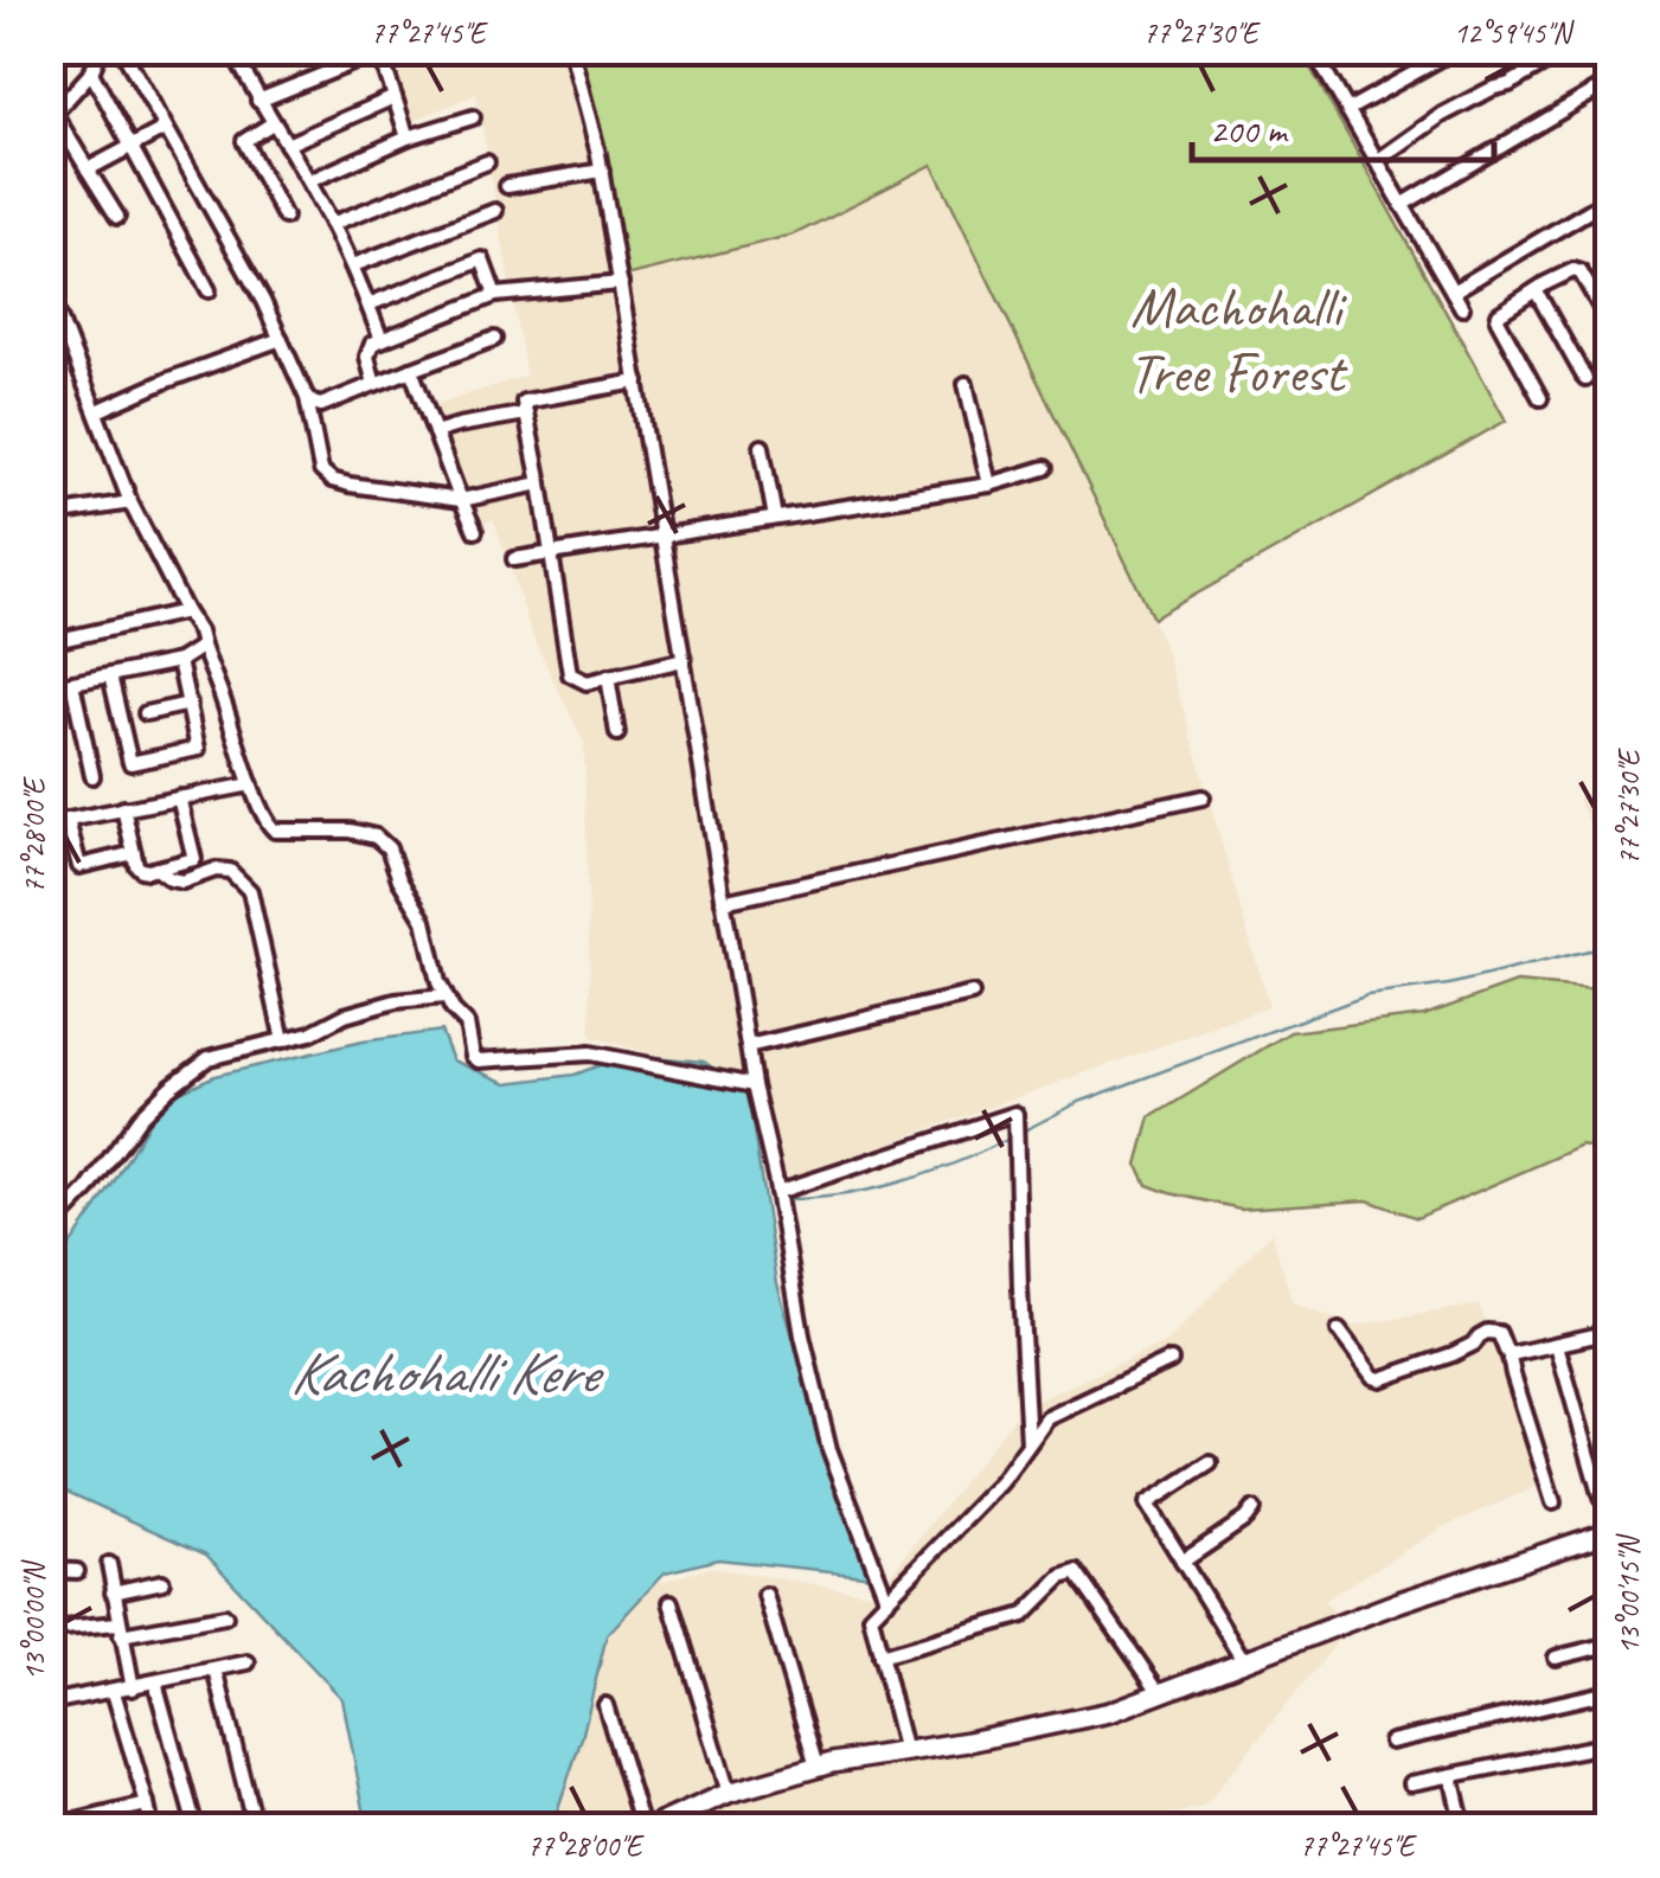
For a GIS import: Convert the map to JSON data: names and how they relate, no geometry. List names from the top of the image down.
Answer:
{
  "water": ["Kachohalli Kere"],
  "parks": ["Machohalli Tree Forest"],
  "scale_bar": "200 m",
  "coordinates": [
    "77°27'45\"E",
    "77°27'30\"E",
    "12°59'45\"N",
    "77°28'00\"E",
    "13°00'15\"N",
    "13°00'00\"N"
  ]
}
